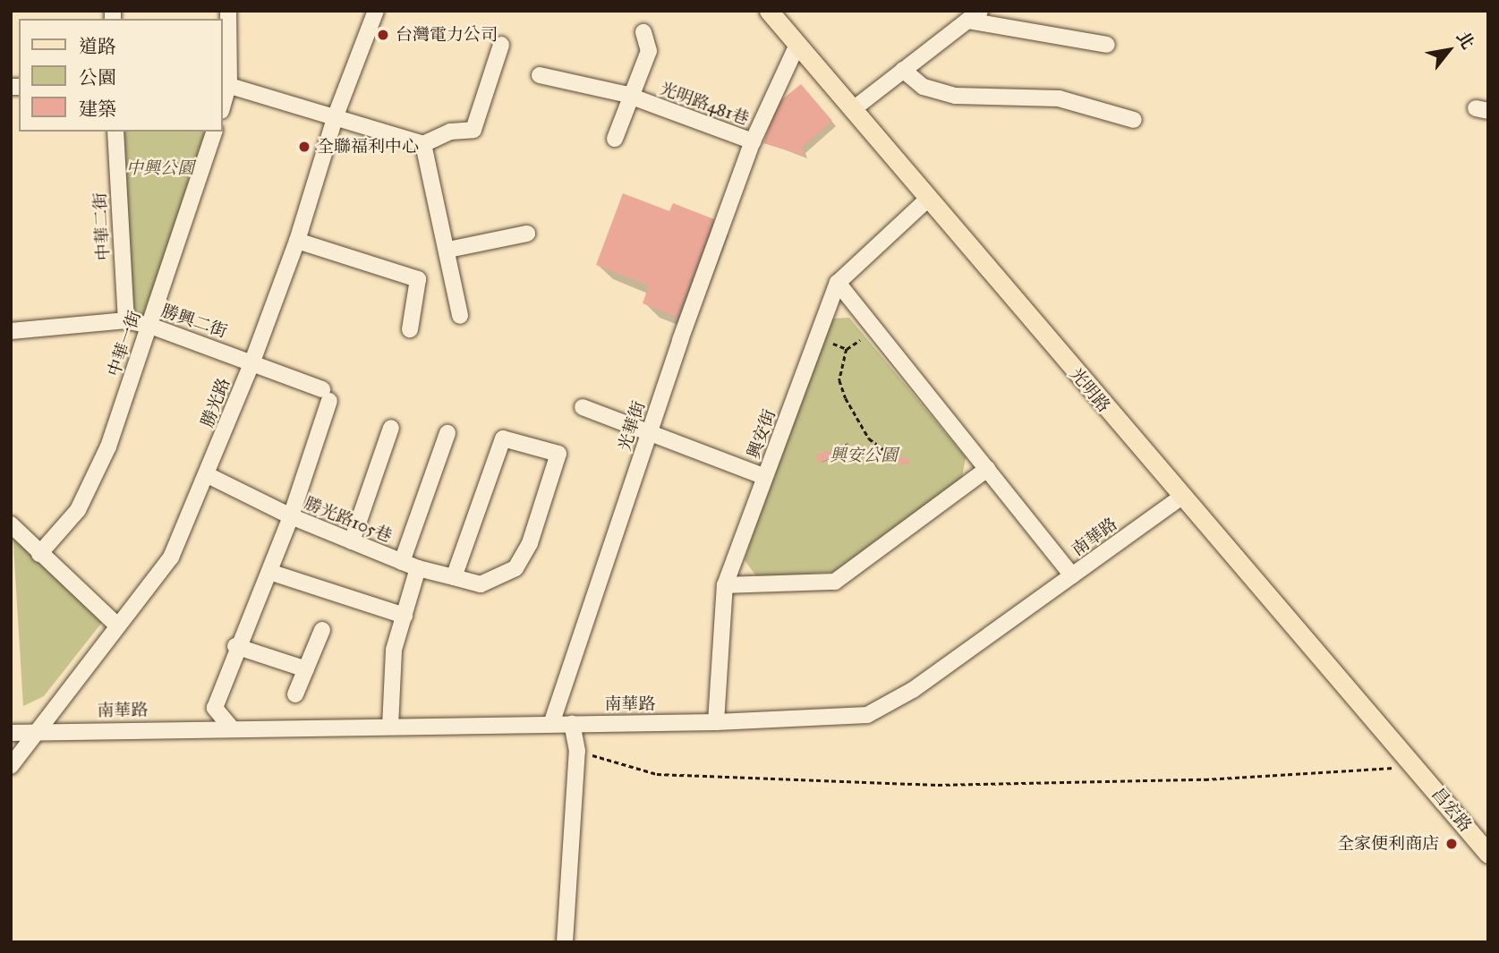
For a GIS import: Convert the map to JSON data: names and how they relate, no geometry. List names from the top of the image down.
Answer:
{
  "streets": {
    "main road": ["光明路", "昌宏路"],
    "street": [
      "光明路481巷",
      "中華二街",
      "勝興二街",
      "中華一街",
      "勝光路",
      "光華街",
      "興安街",
      "勝光路105巷",
      "南華路"
    ]
  },
  "crossings": [
    ["光明路481巷", "光明路"],
    ["光明路481巷", "光華街"],
    ["中華二街", "勝興二街"],
    ["勝興二街", "中華一街"],
    ["勝興二街", "勝光路"],
    ["勝興二街", "勝光路105巷"],
    ["光明路", "興安街"],
    ["光明路", "南華路"],
    ["光明路", "昌宏路"],
    ["勝光路", "勝光路105巷"],
    ["勝光路", "南華路"],
    ["光華街", "南華路"],
    ["興安街", "南華路"]
  ],
  "parks": ["中興公園", "興安公園"],
  "places": ["台灣電力公司", "全聯福利中心", "全家便利商店"],
  "legend": ["道路", "公園", "建築"],
  "north": "top right"
}
